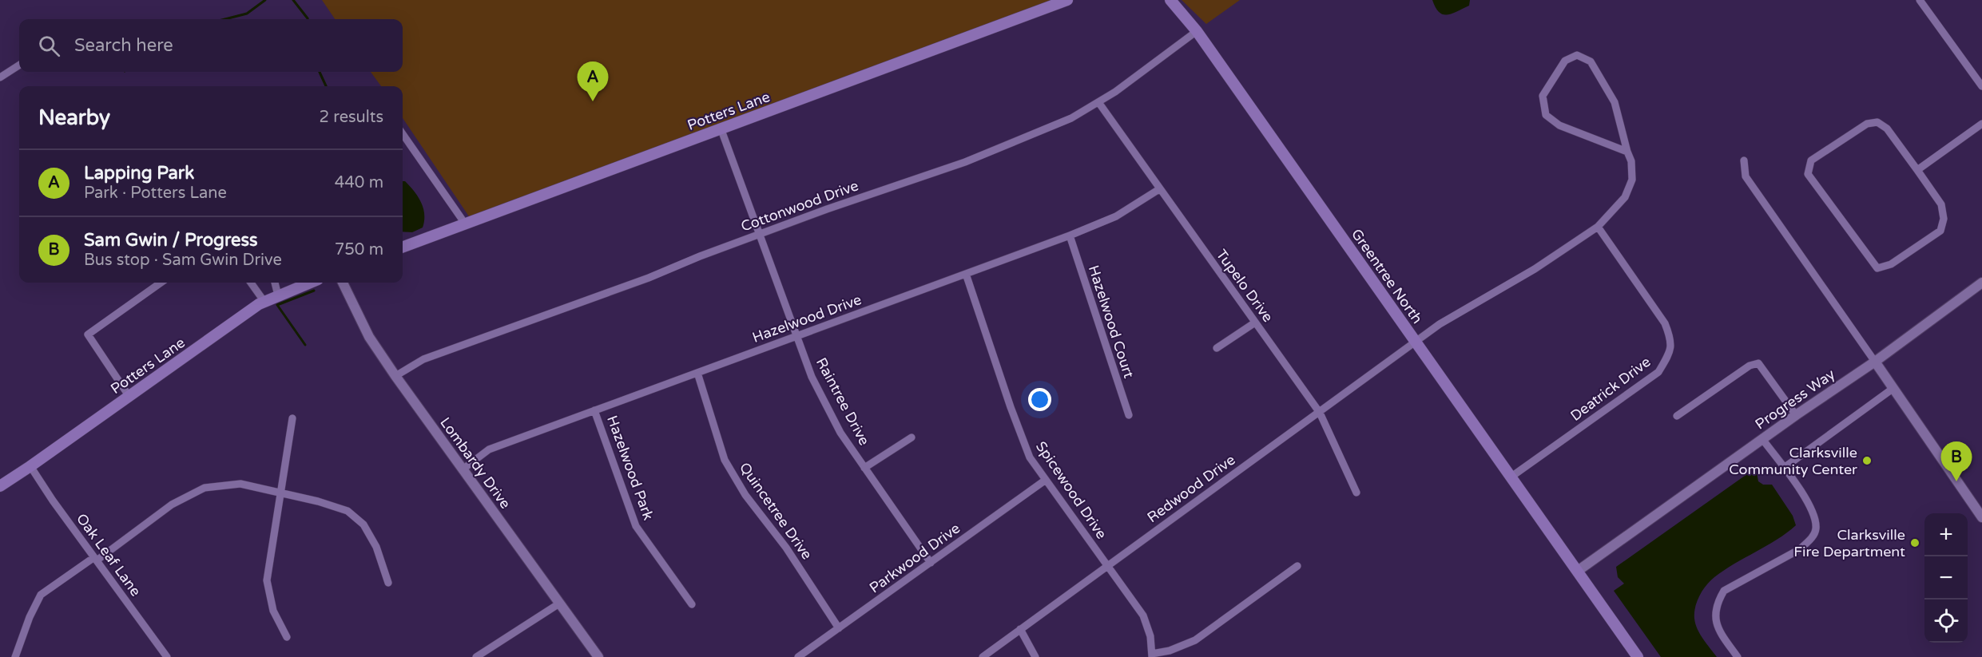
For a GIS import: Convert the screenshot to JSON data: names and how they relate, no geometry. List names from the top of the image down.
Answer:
{
  "streets": {
    "main road": ["Potters Lane", "Greentree North"],
    "street": [
      "Cottonwood Drive",
      "Tupelo Drive",
      "Hazelwood Drive",
      "Hazelwood Court",
      "Deatrick Drive",
      "Progress Way",
      "Raintree Drive",
      "Lombardy Drive",
      "Hazelwood Park",
      "Redwood Drive",
      "Spicewood Drive",
      "Quincetree Drive",
      "Oak Leaf Lane",
      "Parkwood Drive"
    ]
  },
  "crossings": [
    ["Potters Lane", "Raintree Drive"],
    ["Potters Lane", "Oak Leaf Lane"],
    ["Cottonwood Drive", "Greentree North"],
    ["Cottonwood Drive", "Tupelo Drive"],
    ["Cottonwood Drive", "Raintree Drive"],
    ["Cottonwood Drive", "Lombardy Drive"],
    ["Greentree North", "Deatrick Drive"],
    ["Greentree North", "Progress Way"],
    ["Greentree North", "Redwood Drive"],
    ["Tupelo Drive", "Hazelwood Drive"],
    ["Tupelo Drive", "Redwood Drive"],
    ["Hazelwood Drive", "Hazelwood Court"],
    ["Hazelwood Drive", "Raintree Drive"],
    ["Hazelwood Drive", "Lombardy Drive"],
    ["Hazelwood Drive", "Hazelwood Park"],
    ["Hazelwood Drive", "Spicewood Drive"],
    ["Hazelwood Drive", "Quincetree Drive"],
    ["Deatrick Drive", "Redwood Drive"],
    ["Raintree Drive", "Parkwood Drive"],
    ["Redwood Drive", "Spicewood Drive"],
    ["Spicewood Drive", "Parkwood Drive"],
    ["Quincetree Drive", "Parkwood Drive"]
  ],
  "places": ["Clarksville Community Center", "Clarksville Fire Department"],
  "page": {
    "search": "Search here",
    "pins": ["A", "B"],
    "heading": ["Nearby", "2 results"],
    "list": [
      {
        "mark": "A",
        "name": "Lapping Park",
        "note": "Park · Potters Lane",
        "value": "440 m"
      },
      {
        "mark": "B",
        "name": "Sam Gwin / Progress",
        "note": "Bus stop · Sam Gwin Drive",
        "value": "750 m"
      }
    ],
    "map_buttons": ["+", "−"]
  }
}
